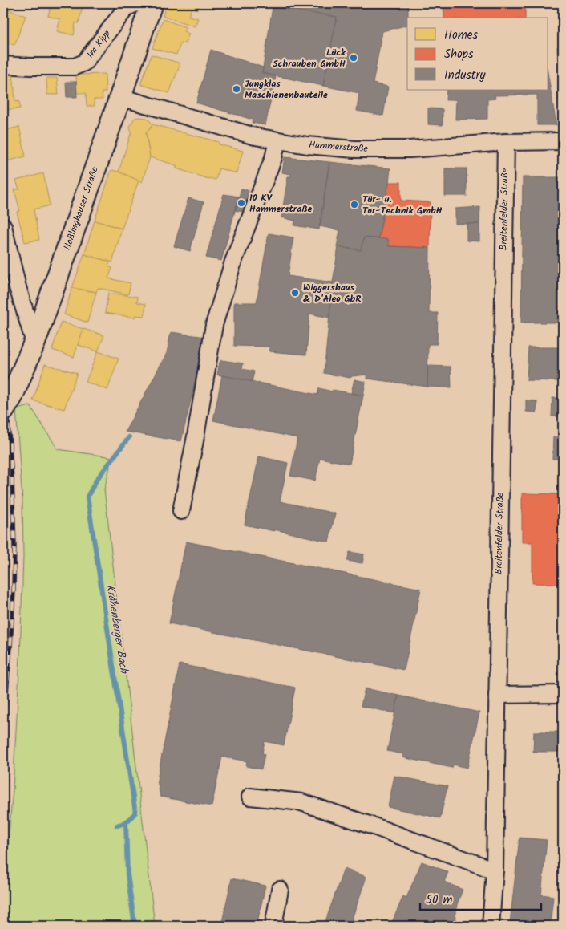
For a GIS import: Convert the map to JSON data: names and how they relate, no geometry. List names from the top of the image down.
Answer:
{
  "streets": {
    "main road": ["Haßlinghauser Straße"],
    "street": ["Im Kipp", "Hammerstraße", "Breitenfelder Straße"]
  },
  "crossings": [
    ["Hammerstraße", "Haßlinghauser Straße"],
    ["Hammerstraße", "Breitenfelder Straße"]
  ],
  "water": ["Krähenberger Bach"],
  "places": [
    "Lück Schrauben GmbH",
    "Jungklas Maschienenbauteile",
    "10 KV Hammerstraße",
    "Tür- u. Tor-Technik GmbH",
    "Wiggershaus & D'Aleo GbR"
  ],
  "legend": ["Homes", "Shops", "Industry"],
  "scale_bar": "50 m"
}
